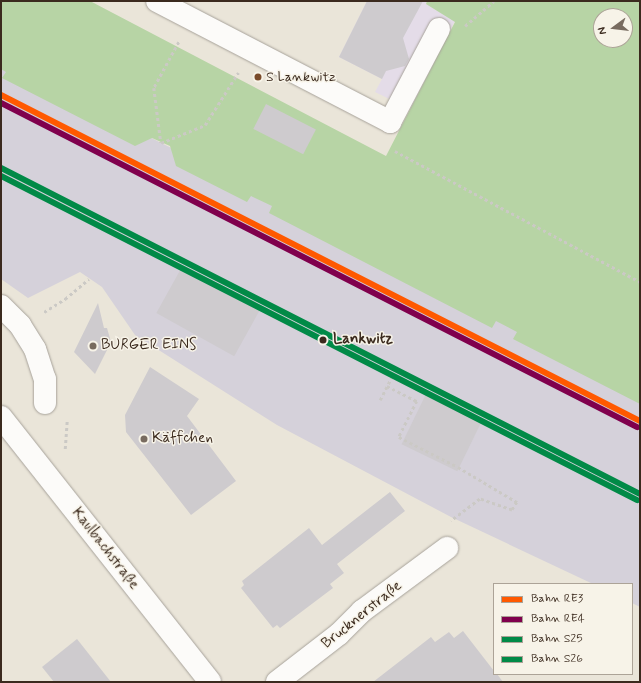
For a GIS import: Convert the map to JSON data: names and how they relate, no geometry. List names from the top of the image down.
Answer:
{
  "streets": {
    "street": ["Kaulbachstraße", "Brucknerstraße"]
  },
  "places": [
    "S Lankwitz",
    "Lankwitz",
    "BURGER EINS",
    "Käffchen"
  ],
  "lines": [
    "rail line RE3",
    "rail line RE4",
    "rail line S25",
    "rail line S26"
  ],
  "legend": [
    "Bahn RE3",
    "Bahn RE4",
    "Bahn S25",
    "Bahn S26"
  ],
  "north": "left"
}
